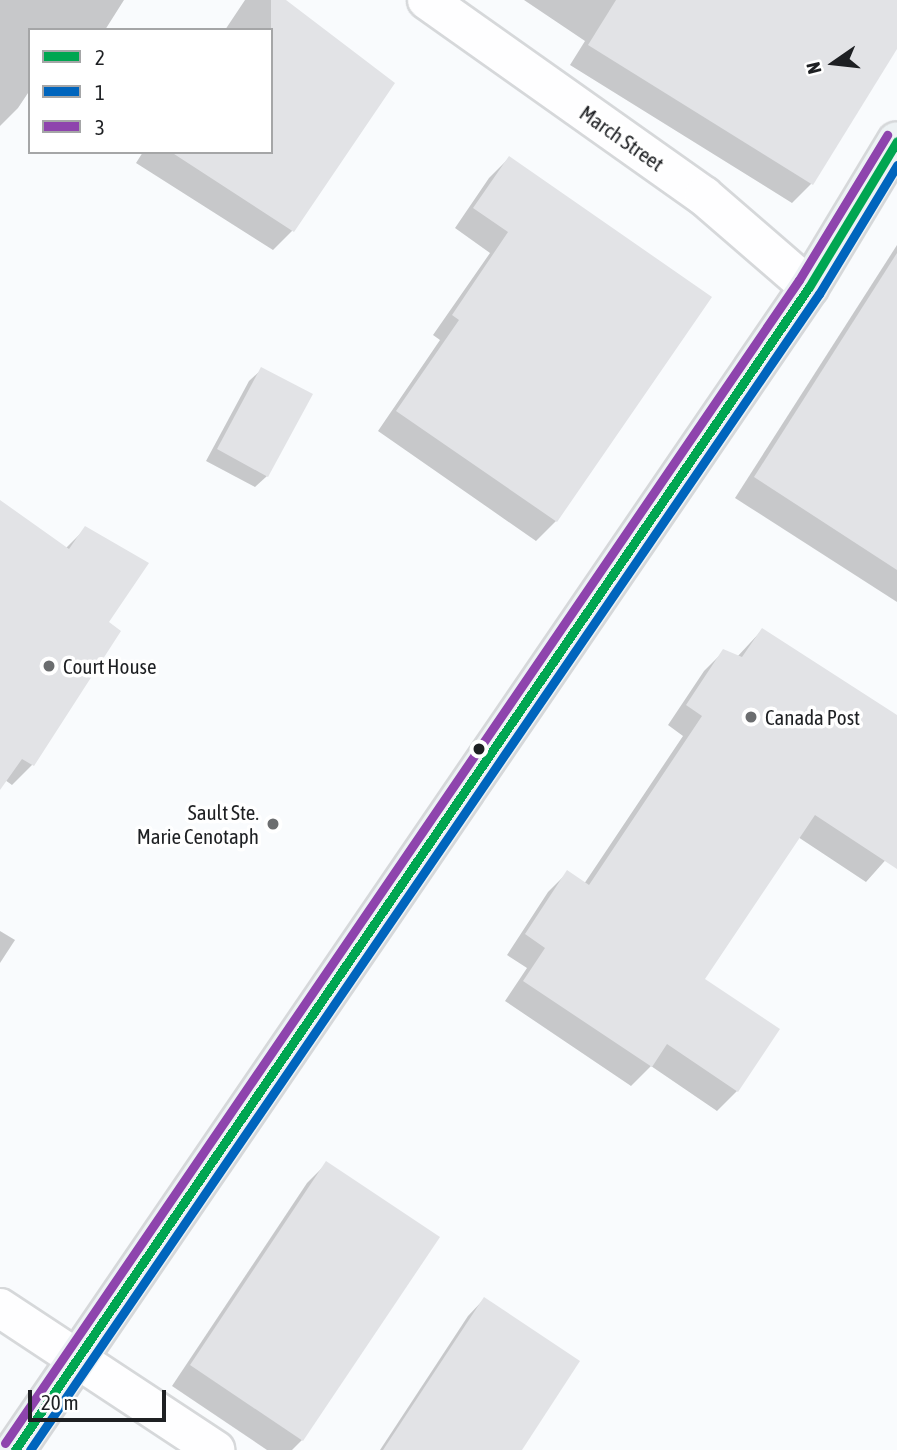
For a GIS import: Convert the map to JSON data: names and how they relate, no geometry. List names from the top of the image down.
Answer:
{
  "streets": {
    "street": ["March Street"]
  },
  "places": ["Court House", "Canada Post", "Sault Ste. Marie Cenotaph"],
  "lines": ["transit line 3", "transit line 2", "transit line 1"],
  "legend": ["2", "1", "3"],
  "scale_bar": "20 m",
  "north": "left"
}
